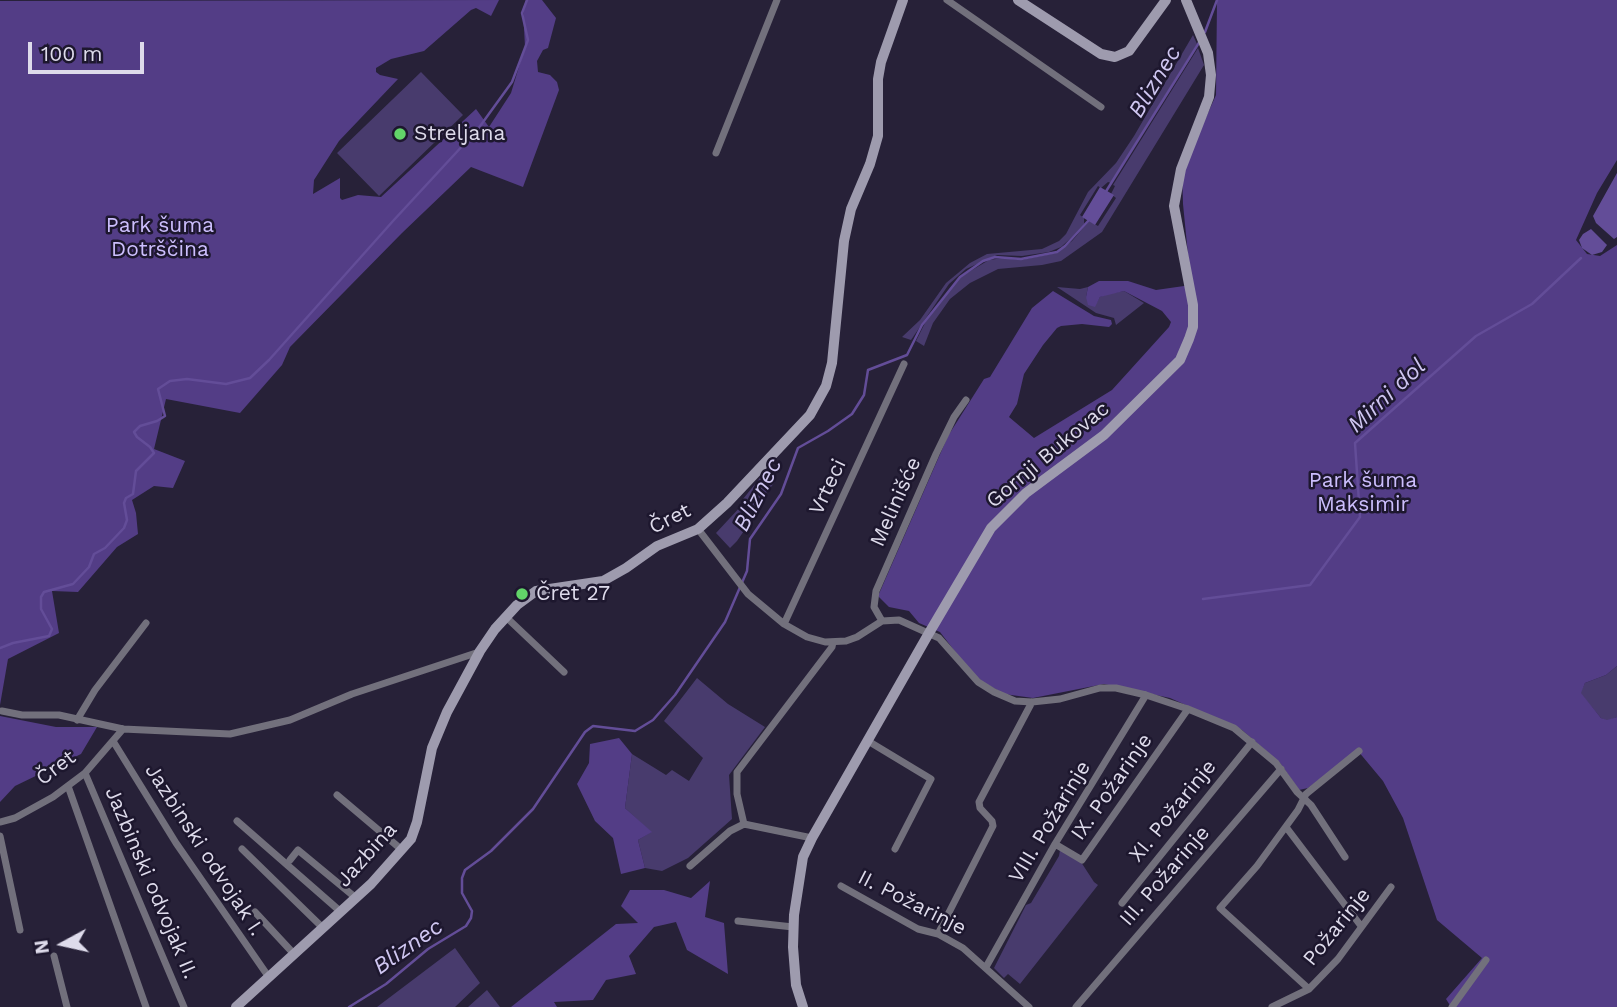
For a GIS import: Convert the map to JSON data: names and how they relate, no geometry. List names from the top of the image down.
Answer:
{
  "streets": {
    "street": [
      "Gornji Bukovac",
      "Vrteci",
      "Melinišće",
      "Čret",
      "IX. Požarinje",
      "XI. Požarinje",
      "VIII. Požarinje",
      "Jazbinski odvojak I.",
      "Jazbina",
      "III. Požarinje",
      "Jazbinski odvojak II.",
      "II. Požarinje",
      "Požarinje"
    ]
  },
  "crossings": [
    ["Čret", "Jazbinski odvojak I."],
    ["Čret", "Jazbina"],
    ["Čret", "Jazbinski odvojak II."],
    ["IX. Požarinje", "VIII. Požarinje"],
    ["VIII. Požarinje", "II. Požarinje"],
    ["Jazbinski odvojak I.", "Jazbina"]
  ],
  "water": ["Bliznec", "Mirni dol"],
  "parks": ["Park šuma Dotrščina", "Park šuma Maksimir"],
  "places": ["Streljana", "Čret 27"],
  "scale_bar": "100 m",
  "north": "left"
}
